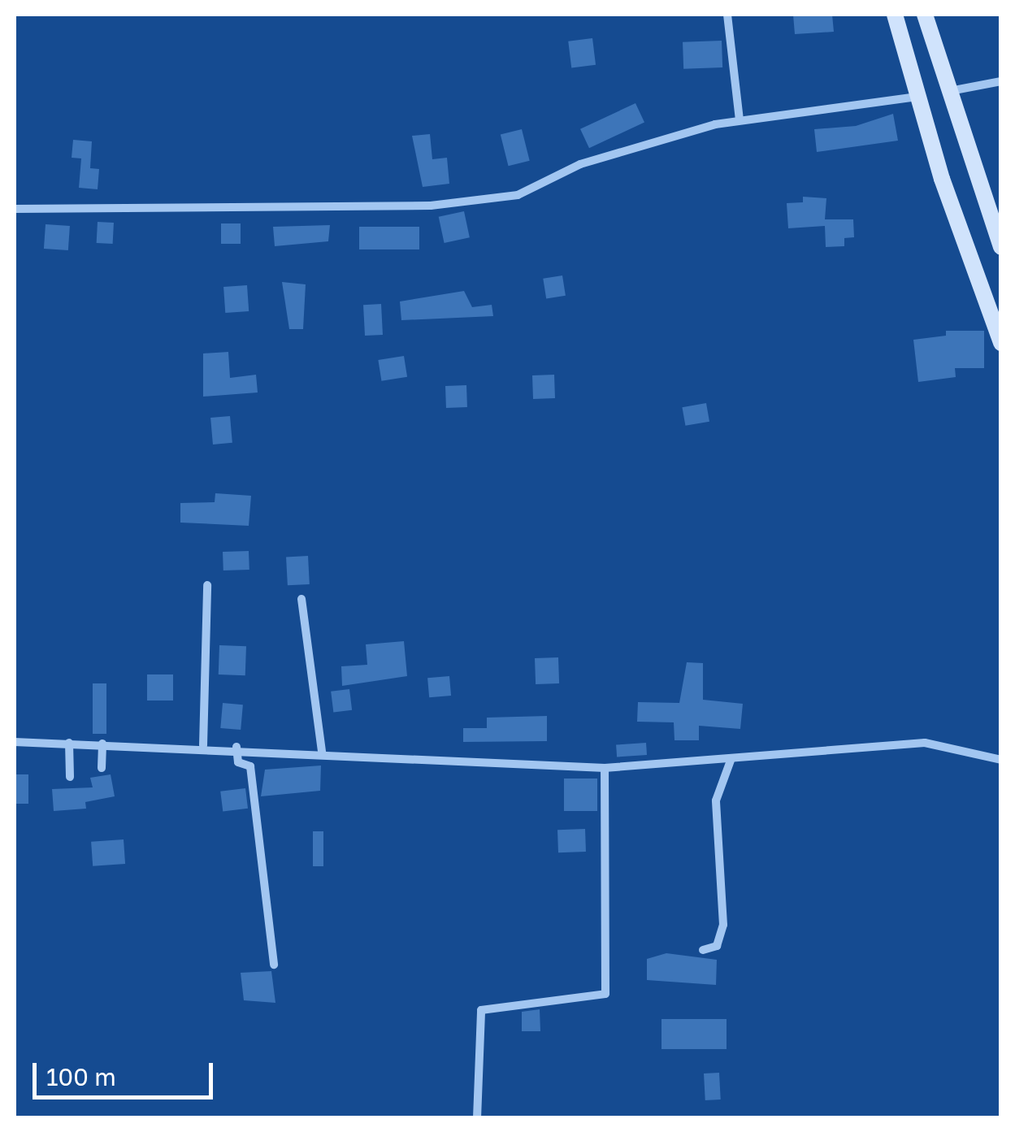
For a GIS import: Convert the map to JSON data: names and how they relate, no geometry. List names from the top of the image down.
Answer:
{
  "scale_bar": "100 m"
}
